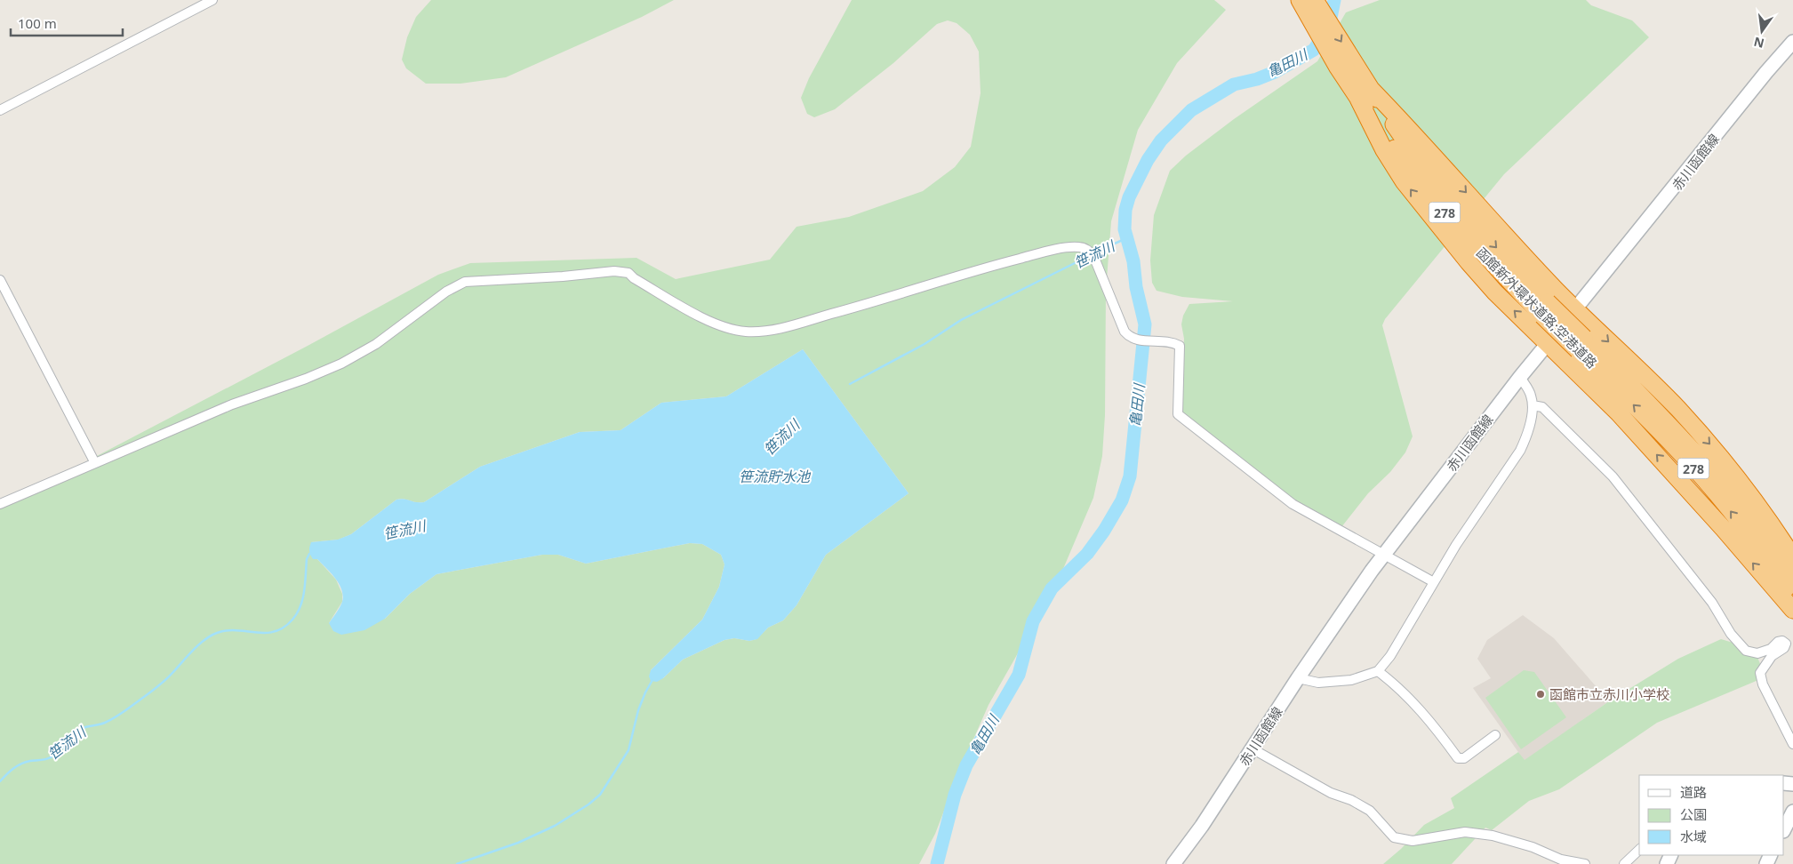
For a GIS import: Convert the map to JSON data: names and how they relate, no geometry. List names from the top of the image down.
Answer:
{
  "streets": {
    "highway": ["278", "函館新外環状道路;空港道路"],
    "main road": ["赤川函館線"]
  },
  "water": ["亀田川", "笹流川", "笹流貯水池"],
  "places": ["函館市立赤川小学校"],
  "legend": ["道路", "公園", "水域"],
  "scale_bar": "100 m",
  "north": "bottom"
}
